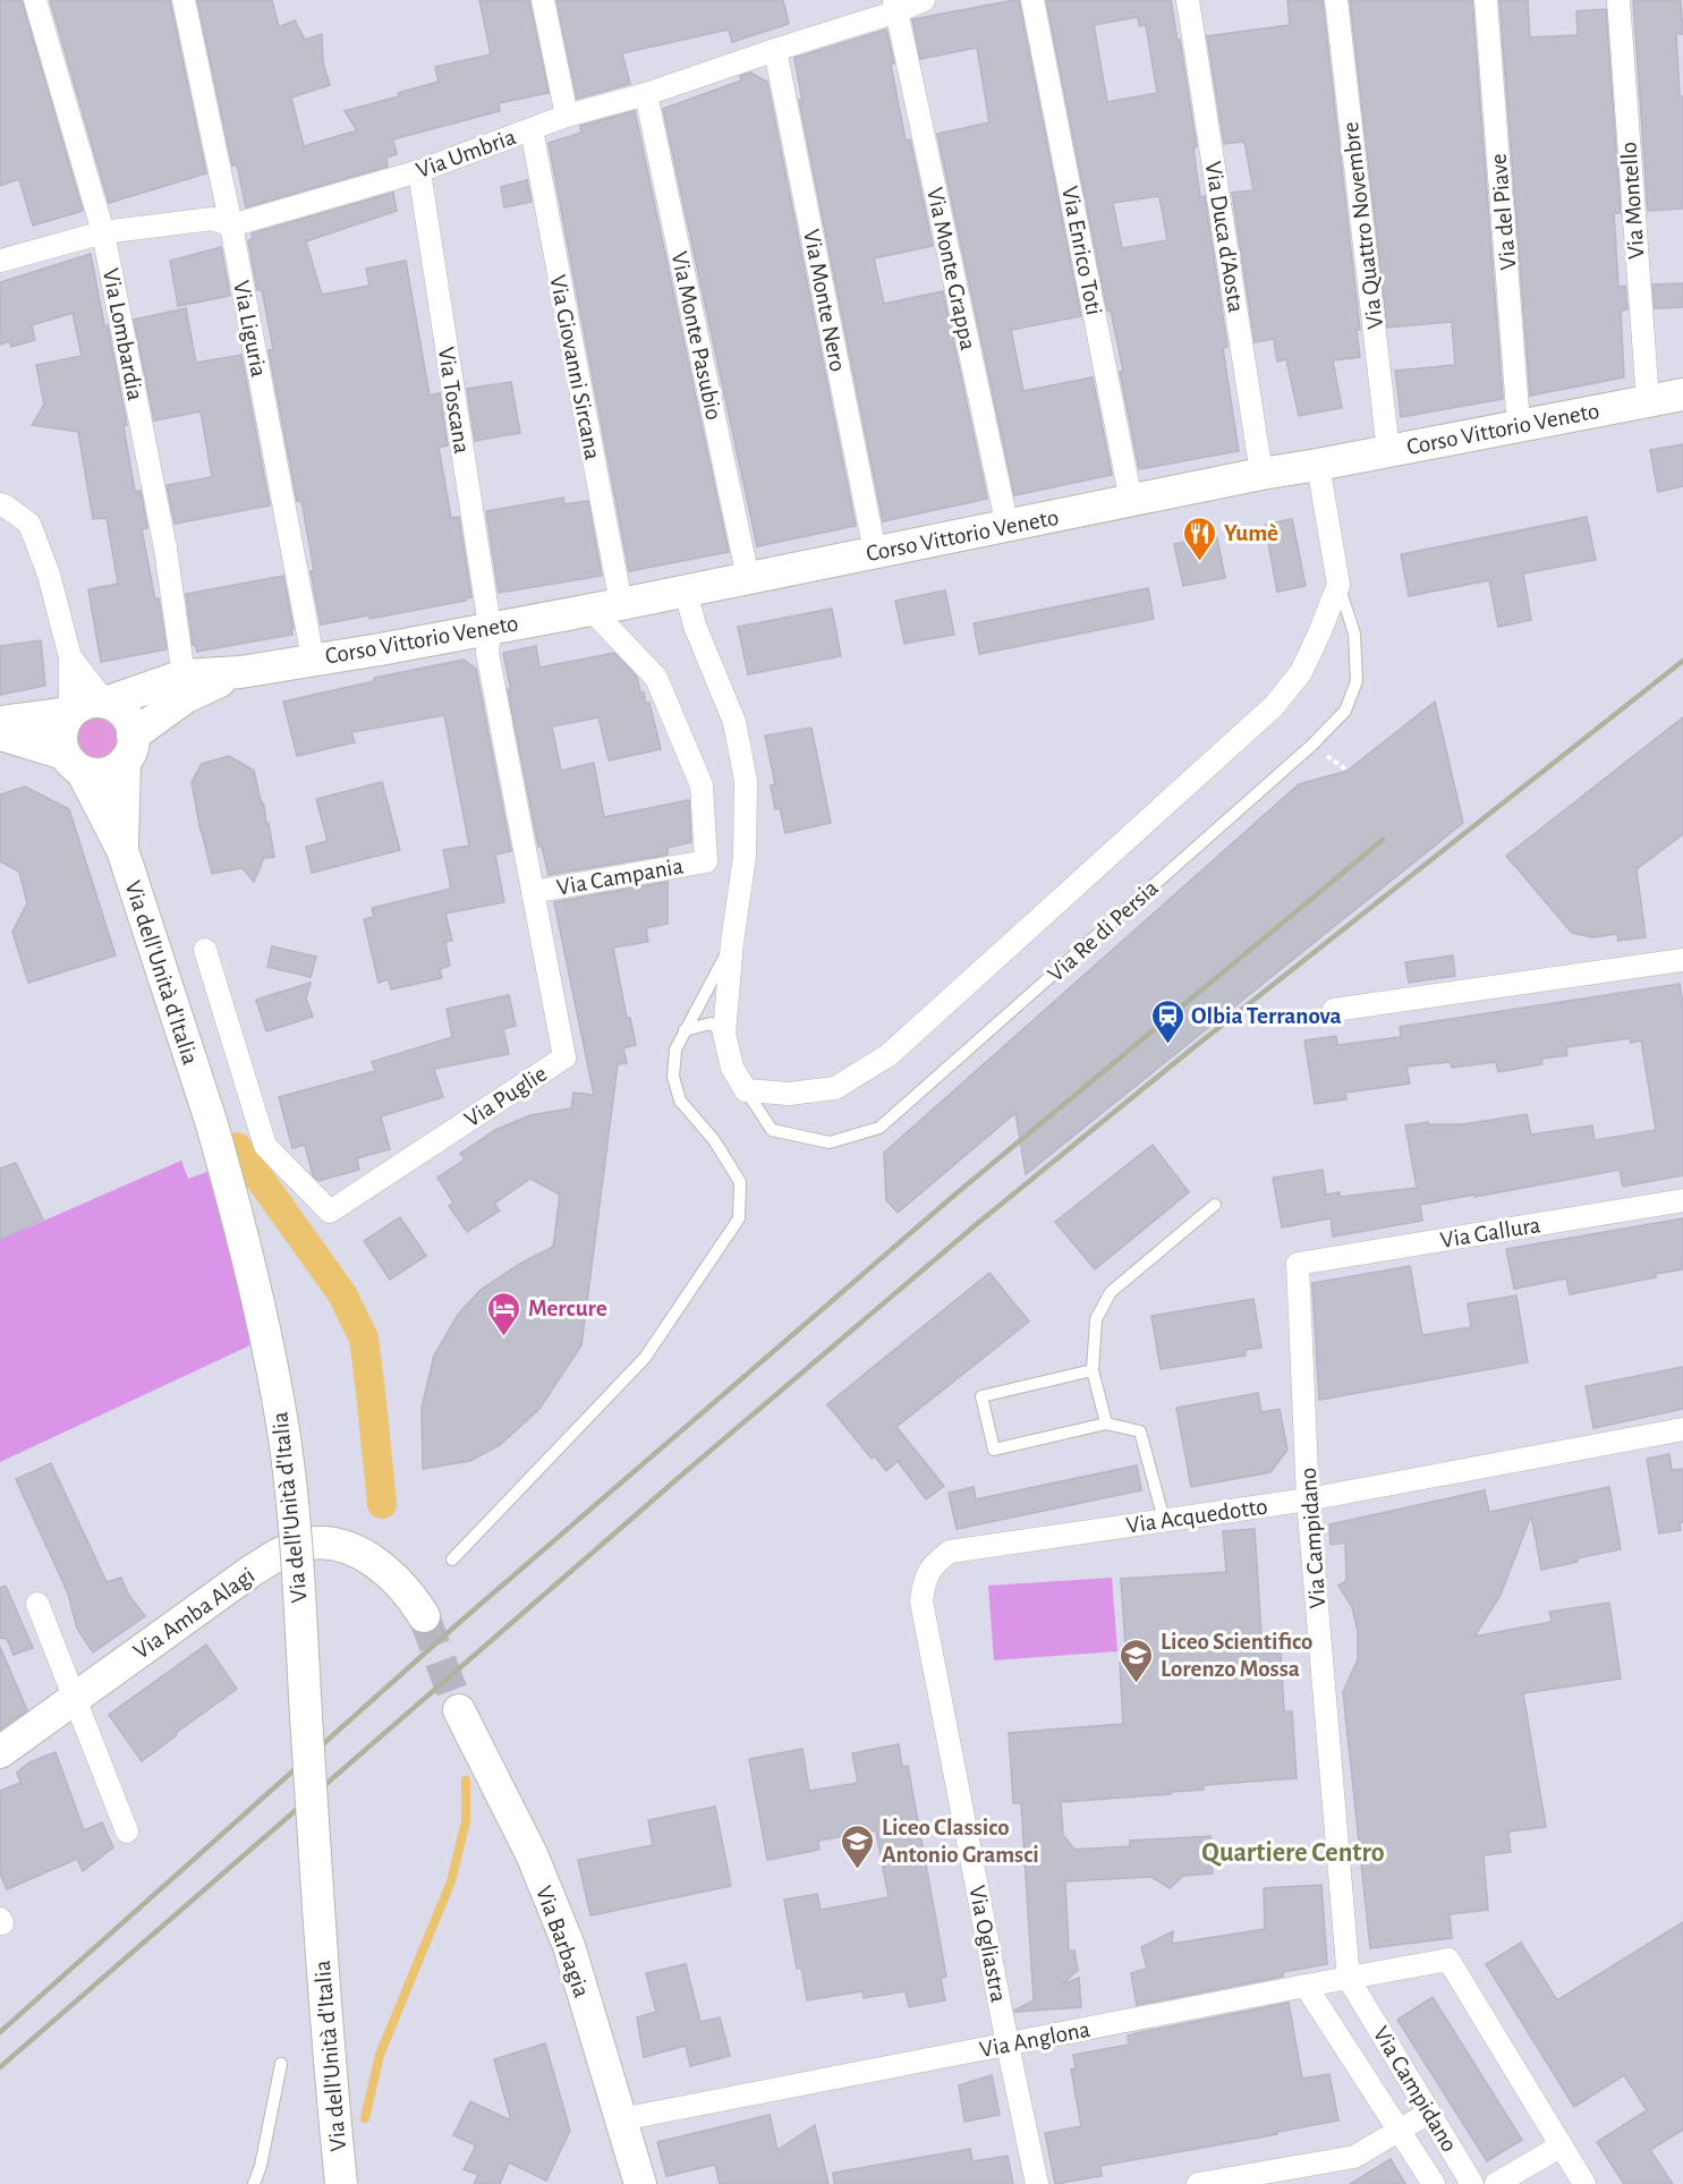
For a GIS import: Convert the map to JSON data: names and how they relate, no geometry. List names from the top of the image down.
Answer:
{
  "streets": {
    "main road": [
      "Corso Vittorio Veneto",
      "Via dell'Unità d'Italia",
      "Via Amba Alagi",
      "Via Barbagia"
    ],
    "street": [
      "Via Umbria",
      "Via Montello",
      "Via del Piave",
      "Via Quattro Novembre",
      "Via Duca d'Aosta",
      "Via Enrico Toti",
      "Via Monte Grappa",
      "Via Monte Nero",
      "Via Liguria",
      "Via Lombardia",
      "Via Monte Pasubio",
      "Via Giovanni Sircana",
      "Via Toscana",
      "Via Campania",
      "Via Re di Persia",
      "Via Puglie",
      "Via Gallura",
      "Via Acquedotto",
      "Via Campidano",
      "Via Ogliastra",
      "Via Anglona"
    ]
  },
  "crossings": [
    ["Via Umbria", "Via Monte Grappa"],
    ["Via Umbria", "Via Monte Nero"],
    ["Via Umbria", "Via Liguria"],
    ["Via Umbria", "Via Lombardia"],
    ["Via Umbria", "Via Monte Pasubio"],
    ["Via Umbria", "Via Giovanni Sircana"],
    ["Via Umbria", "Via Toscana"],
    ["Via Montello", "Corso Vittorio Veneto"],
    ["Via del Piave", "Corso Vittorio Veneto"],
    ["Via Quattro Novembre", "Corso Vittorio Veneto"],
    ["Via Duca d'Aosta", "Corso Vittorio Veneto"],
    ["Via Enrico Toti", "Corso Vittorio Veneto"],
    ["Via Monte Grappa", "Corso Vittorio Veneto"],
    ["Via Monte Nero", "Corso Vittorio Veneto"],
    ["Via Liguria", "Corso Vittorio Veneto"],
    ["Via Lombardia", "Corso Vittorio Veneto"],
    ["Via Monte Pasubio", "Corso Vittorio Veneto"],
    ["Via Giovanni Sircana", "Corso Vittorio Veneto"],
    ["Via Giovanni Sircana", "Via Campania"],
    ["Via Toscana", "Corso Vittorio Veneto"],
    ["Via Toscana", "Via Puglie"],
    ["Corso Vittorio Veneto", "Via Campania"],
    ["Corso Vittorio Veneto", "Via Re di Persia"],
    ["Corso Vittorio Veneto", "Via dell'Unità d'Italia"],
    ["Corso Vittorio Veneto", "Via Puglie"],
    ["Via Campania", "Via Puglie"],
    ["Via Gallura", "Via Campidano"],
    ["Via Acquedotto", "Via Campidano"],
    ["Via Acquedotto", "Via Ogliastra"],
    ["Via Campidano", "Via Anglona"],
    ["Via Barbagia", "Via Anglona"],
    ["Via Ogliastra", "Via Anglona"]
  ],
  "districts": ["Quartiere Centro"],
  "places": {
    "restaurant": ["Yumè"],
    "station": ["Olbia Terranova"],
    "hotel": ["Mercure"],
    "school or university": ["Liceo Scientifico Lorenzo Mossa", "Liceo Classico Antonio Gramsci"]
  }
}
